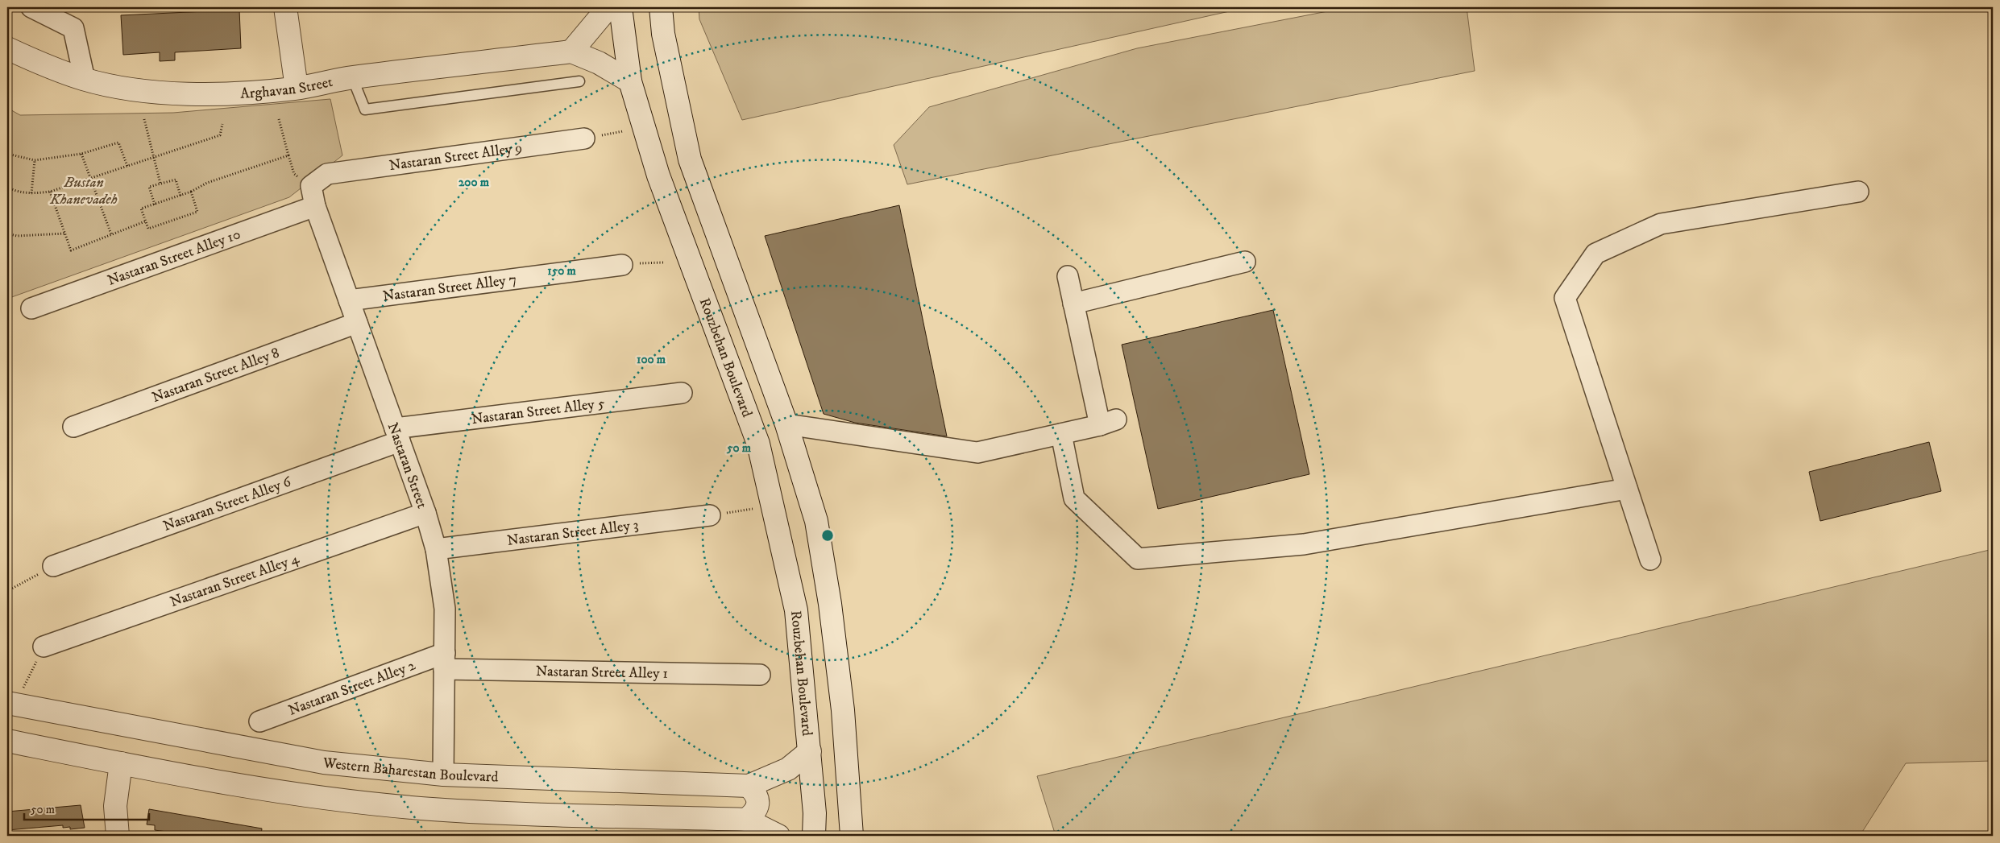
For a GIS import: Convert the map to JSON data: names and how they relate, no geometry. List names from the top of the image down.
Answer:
{
  "streets": {
    "street": [
      "Arghavan Street",
      "Nastaran Street Alley 9",
      "Nastaran Street Alley 10",
      "Nastaran Street Alley 7",
      "Rouzbehan Boulevard",
      "Nastaran Street Alley 8",
      "Nastaran Street Alley 5",
      "Nastaran Street",
      "Nastaran Street Alley 6",
      "Nastaran Street Alley 3",
      "Nastaran Street Alley 4",
      "Nastaran Street Alley 1",
      "Nastaran Street Alley 2",
      "Western Baharestan Boulevard"
    ]
  },
  "crossings": [
    ["Nastaran Street Alley 9", "Nastaran Street"],
    ["Nastaran Street Alley 10", "Nastaran Street"],
    ["Nastaran Street Alley 7", "Nastaran Street"],
    ["Rouzbehan Boulevard", "Western Baharestan Boulevard"],
    ["Nastaran Street Alley 8", "Nastaran Street"],
    ["Nastaran Street Alley 5", "Nastaran Street"],
    ["Nastaran Street Alley 5", "Nastaran Street Alley 6"],
    ["Nastaran Street", "Nastaran Street Alley 6"],
    ["Nastaran Street", "Nastaran Street Alley 3"],
    ["Nastaran Street", "Nastaran Street Alley 4"],
    ["Nastaran Street", "Nastaran Street Alley 1"],
    ["Nastaran Street", "Nastaran Street Alley 2"],
    ["Nastaran Street", "Western Baharestan Boulevard"],
    ["Nastaran Street Alley 1", "Nastaran Street Alley 2"]
  ],
  "parks": ["Bustan Khanevadeh"],
  "scale_bar": "50 m",
  "rings": [
    "200 m",
    "150 m",
    "100 m",
    "50 m"
  ]
}
